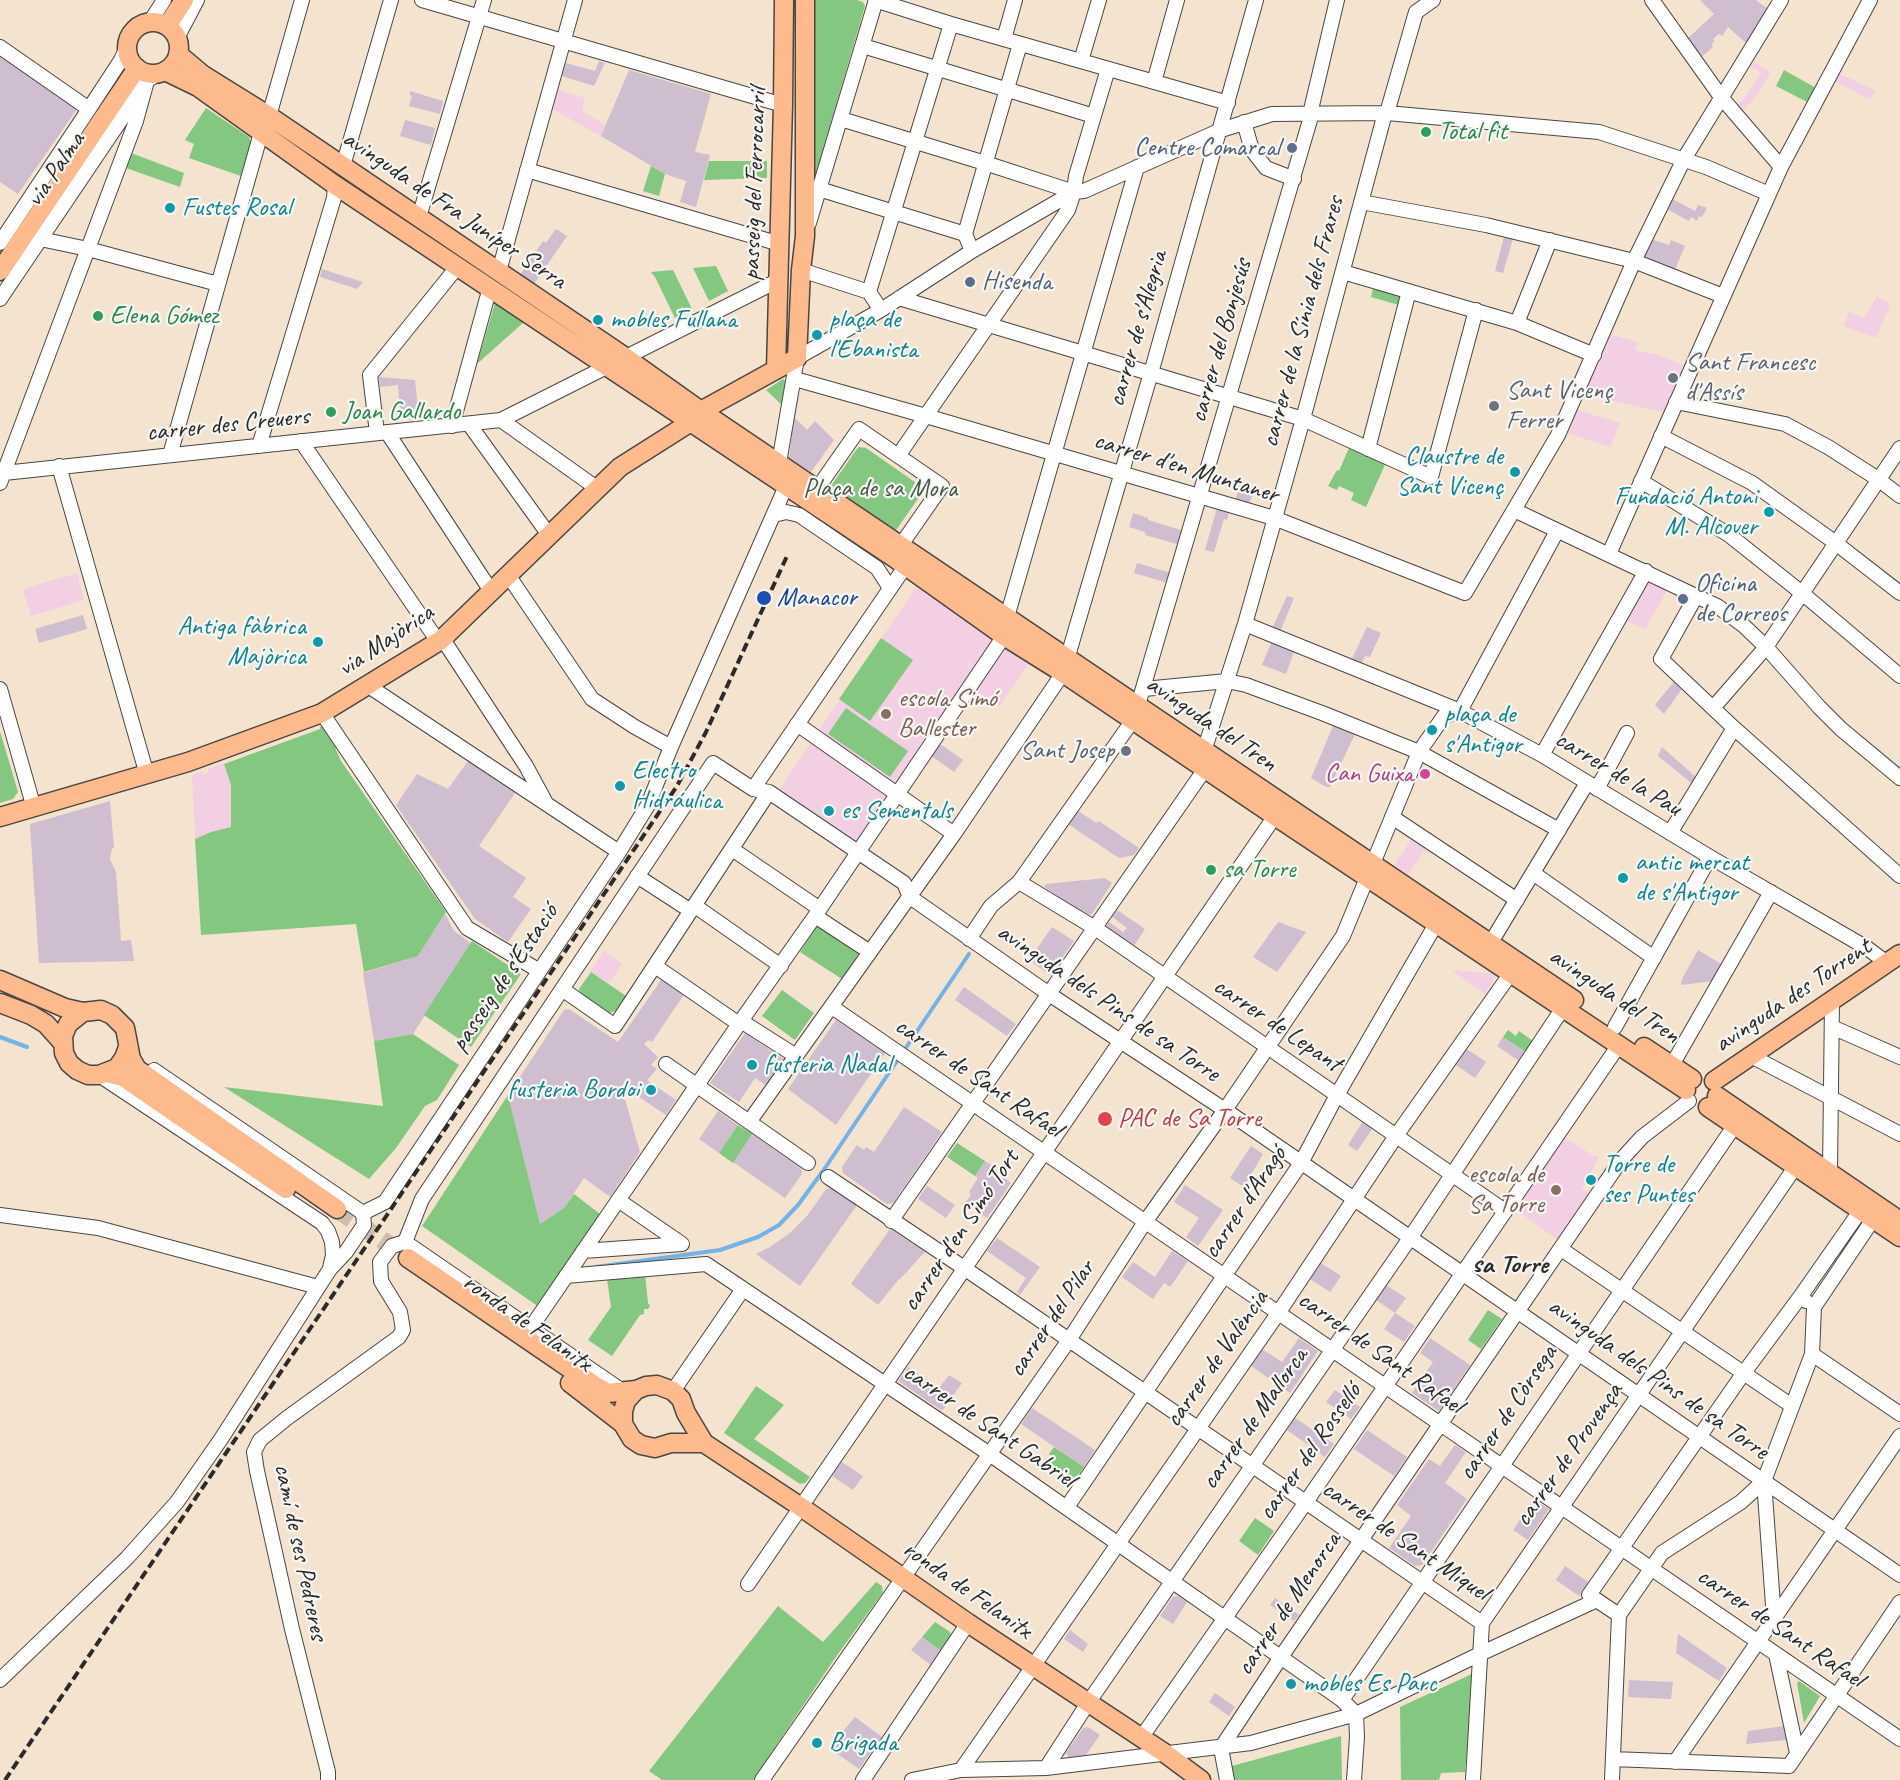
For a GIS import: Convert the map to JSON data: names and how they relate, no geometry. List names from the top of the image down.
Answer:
{
  "streets": {
    "main road": [
      "via Palma",
      "passeig del Ferrocarril",
      "avinguda de Fra Juníper Serra",
      "via Majòrica",
      "avinguda del Tren",
      "avinguda des Torrent",
      "ronda de Felanitx"
    ],
    "street": [
      "carrer de la Sínia dels Frares",
      "carrer de s'Alegria",
      "carrer del Bonjesús",
      "carrer des Creuers",
      "carrer d'en Muntaner",
      "carrer de la Pau",
      "passeig de s'Estació",
      "avinguda dels Pins de sa Torre",
      "carrer de Lepant",
      "carrer de Sant Rafael",
      "carrer d'Aragó",
      "carrer d'en Simó Tort",
      "carrer del Pilar",
      "carrer de València",
      "carrer de Còrsega",
      "carrer de Mallorca",
      "carrer de Sant Gabriel",
      "carrer del Rosselló",
      "carrer de Provença",
      "carrer de Sant Miquel",
      "camí de ses Pedreres",
      "carrer de Menorca"
    ]
  },
  "crossings": [
    ["via Palma", "avinguda de Fra Juníper Serra"],
    ["passeig del Ferrocarril", "carrer des Creuers"],
    ["passeig del Ferrocarril", "via Majòrica"],
    ["passeig del Ferrocarril", "passeig de s'Estació"],
    ["avinguda de Fra Juníper Serra", "carrer des Creuers"],
    ["avinguda de Fra Juníper Serra", "via Majòrica"],
    ["carrer de la Sínia dels Frares", "carrer d'en Muntaner"],
    ["carrer de la Sínia dels Frares", "avinguda del Tren"],
    ["carrer de la Sínia dels Frares", "carrer de la Pau"],
    ["carrer de s'Alegria", "carrer d'en Muntaner"],
    ["carrer de s'Alegria", "avinguda del Tren"],
    ["carrer de s'Alegria", "avinguda dels Pins de sa Torre"],
    ["carrer de s'Alegria", "carrer de Sant Rafael"],
    ["carrer del Bonjesús", "carrer d'en Muntaner"],
    ["carrer del Bonjesús", "avinguda del Tren"],
    ["carrer del Bonjesús", "avinguda dels Pins de sa Torre"],
    ["carrer del Bonjesús", "carrer de Lepant"],
    ["carrer d'en Muntaner", "passeig de s'Estació"],
    ["via Majòrica", "passeig de s'Estació"],
    ["avinguda del Tren", "passeig de s'Estació"],
    ["avinguda del Tren", "carrer d'Aragó"],
    ["avinguda del Tren", "carrer d'en Simó Tort"],
    ["avinguda del Tren", "carrer del Pilar"],
    ["avinguda del Tren", "carrer de València"],
    ["avinguda del Tren", "carrer de Mallorca"],
    ["avinguda del Tren", "carrer del Rosselló"],
    ["avinguda del Tren", "carrer de Menorca"],
    ["carrer de la Pau", "avinguda des Torrent"],
    ["carrer de la Pau", "carrer del Rosselló"],
    ["passeig de s'Estació", "ronda de Felanitx"],
    ["passeig de s'Estació", "camí de ses Pedreres"],
    ["avinguda dels Pins de sa Torre", "carrer d'Aragó"],
    ["avinguda dels Pins de sa Torre", "carrer d'en Simó Tort"],
    ["avinguda dels Pins de sa Torre", "carrer del Pilar"],
    ["avinguda dels Pins de sa Torre", "carrer de València"],
    ["avinguda dels Pins de sa Torre", "carrer de Còrsega"],
    ["avinguda dels Pins de sa Torre", "carrer de Mallorca"],
    ["avinguda dels Pins de sa Torre", "carrer del Rosselló"],
    ["avinguda dels Pins de sa Torre", "carrer de Provença"],
    ["avinguda dels Pins de sa Torre", "carrer de Menorca"],
    ["carrer de Lepant", "carrer d'Aragó"],
    ["carrer de Lepant", "carrer d'en Simó Tort"],
    ["carrer de Lepant", "carrer del Pilar"],
    ["carrer de Lepant", "carrer de València"],
    ["carrer de Lepant", "carrer de Mallorca"],
    ["carrer de Lepant", "carrer del Rosselló"],
    ["carrer de Sant Rafael", "carrer d'Aragó"],
    ["carrer de Sant Rafael", "carrer d'en Simó Tort"],
    ["carrer de Sant Rafael", "carrer del Pilar"],
    ["carrer de Sant Rafael", "carrer de València"],
    ["carrer de Sant Rafael", "carrer de Còrsega"],
    ["carrer de Sant Rafael", "carrer de Mallorca"],
    ["carrer de Sant Rafael", "carrer del Rosselló"],
    ["carrer de Sant Rafael", "carrer de Provença"],
    ["carrer de Sant Rafael", "carrer de Menorca"],
    ["carrer d'Aragó", "carrer de Sant Gabriel"],
    ["carrer d'Aragó", "carrer de Sant Miquel"],
    ["carrer d'en Simó Tort", "ronda de Felanitx"],
    ["carrer d'en Simó Tort", "carrer de Sant Gabriel"],
    ["carrer d'en Simó Tort", "carrer de Sant Miquel"],
    ["carrer del Pilar", "ronda de Felanitx"],
    ["carrer del Pilar", "carrer de Sant Gabriel"],
    ["carrer del Pilar", "carrer de Sant Miquel"],
    ["ronda de Felanitx", "carrer de València"],
    ["ronda de Felanitx", "carrer de Mallorca"],
    ["ronda de Felanitx", "carrer del Rosselló"],
    ["ronda de Felanitx", "camí de ses Pedreres"],
    ["carrer de València", "carrer de Sant Gabriel"],
    ["carrer de València", "carrer de Sant Miquel"],
    ["carrer de Còrsega", "carrer de Sant Gabriel"],
    ["carrer de Còrsega", "carrer de Sant Miquel"],
    ["carrer de Mallorca", "carrer de Sant Gabriel"],
    ["carrer de Mallorca", "carrer de Sant Miquel"],
    ["carrer de Sant Gabriel", "carrer del Rosselló"],
    ["carrer de Sant Gabriel", "carrer de Menorca"],
    ["carrer del Rosselló", "carrer de Sant Miquel"],
    ["carrer de Provença", "carrer de Sant Miquel"],
    ["carrer de Sant Miquel", "carrer de Menorca"]
  ],
  "districts": ["sa Torre"],
  "parks": ["Plaça de sa Mora"],
  "places": [
    "Total fit",
    "Centre Comarcal",
    "Fustes Rosal",
    "Hisenda",
    "Elena Gómez",
    "mobles Fullana",
    "plaça de l'Ebanista",
    "Sant Francesc d'Assís",
    "Sant Vicenç Ferrer",
    "Joan Gallardo",
    "Claustre de Sant Vicenç",
    "Fundació Antoni M. Alcover",
    "Manacor",
    "Oficina de Correos",
    "Antiga fàbrica Majòrica",
    "escola Simó Ballester",
    "plaça de s'Antigor",
    "Sant Josep",
    "Can Guixa",
    "Electro Hidráulica",
    "es Sementals",
    "sa Torre",
    "antic mercat de s'Antigor",
    "fusteria Nadal",
    "fusteria Bordoi",
    "PAC de Sa Torre",
    "Torre de ses Puntes",
    "escola de Sa Torre",
    "mobles Es Parc",
    "Brigada"
  ]
}
